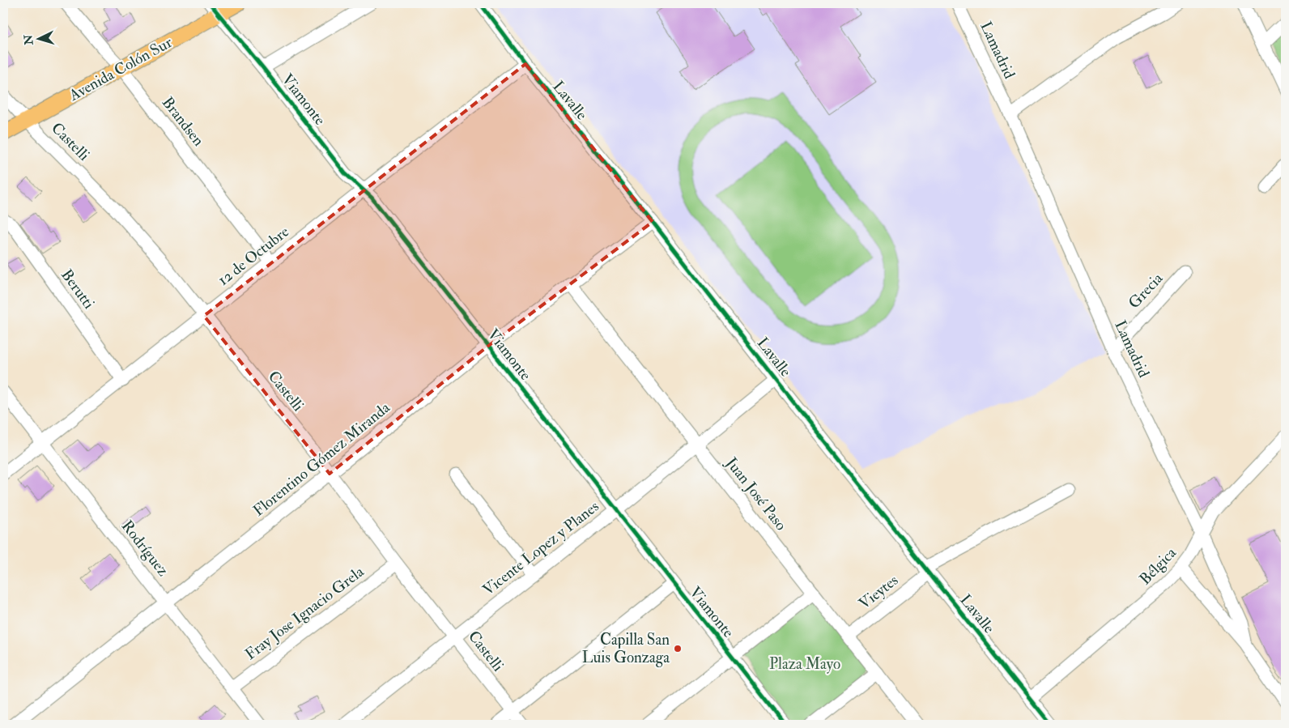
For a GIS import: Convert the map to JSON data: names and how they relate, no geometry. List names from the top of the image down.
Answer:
{
  "streets": {
    "main road": ["Avenida Colón Sur"],
    "street": [
      "Lamadrid",
      "Viamonte",
      "Lavalle",
      "Brandsen",
      "Castelli",
      "12 de Octubre",
      "Berutti",
      "Grecia",
      "Florentino Gómez Miranda",
      "Juan José Paso",
      "Rodríguez",
      "Vicente Lopez y Planes",
      "Bélgica",
      "Vieytes",
      "Fray Jose Ignacio Grela"
    ]
  },
  "crossings": [
    ["Lamadrid", "Grecia"],
    ["Lamadrid", "Bélgica"],
    ["Avenida Colón Sur", "Viamonte"],
    ["Avenida Colón Sur", "Brandsen"],
    ["Avenida Colón Sur", "Castelli"],
    ["Viamonte", "12 de Octubre"],
    ["Viamonte", "Florentino Gómez Miranda"],
    ["Viamonte", "Vicente Lopez y Planes"],
    ["Lavalle", "12 de Octubre"],
    ["Lavalle", "Florentino Gómez Miranda"],
    ["Lavalle", "Vicente Lopez y Planes"],
    ["Lavalle", "Bélgica"],
    ["Lavalle", "Vieytes"],
    ["Brandsen", "12 de Octubre"],
    ["Castelli", "12 de Octubre"],
    ["Castelli", "Florentino Gómez Miranda"],
    ["Castelli", "Vicente Lopez y Planes"],
    ["Castelli", "Fray Jose Ignacio Grela"],
    ["12 de Octubre", "Berutti"],
    ["12 de Octubre", "Rodríguez"],
    ["Florentino Gómez Miranda", "Juan José Paso"],
    ["Florentino Gómez Miranda", "Rodríguez"],
    ["Juan José Paso", "Vicente Lopez y Planes"],
    ["Juan José Paso", "Vieytes"],
    ["Rodríguez", "Fray Jose Ignacio Grela"]
  ],
  "parks": ["Plaza Mayo"],
  "places": ["Capilla San Luis Gonzaga"],
  "north": "left"
}
